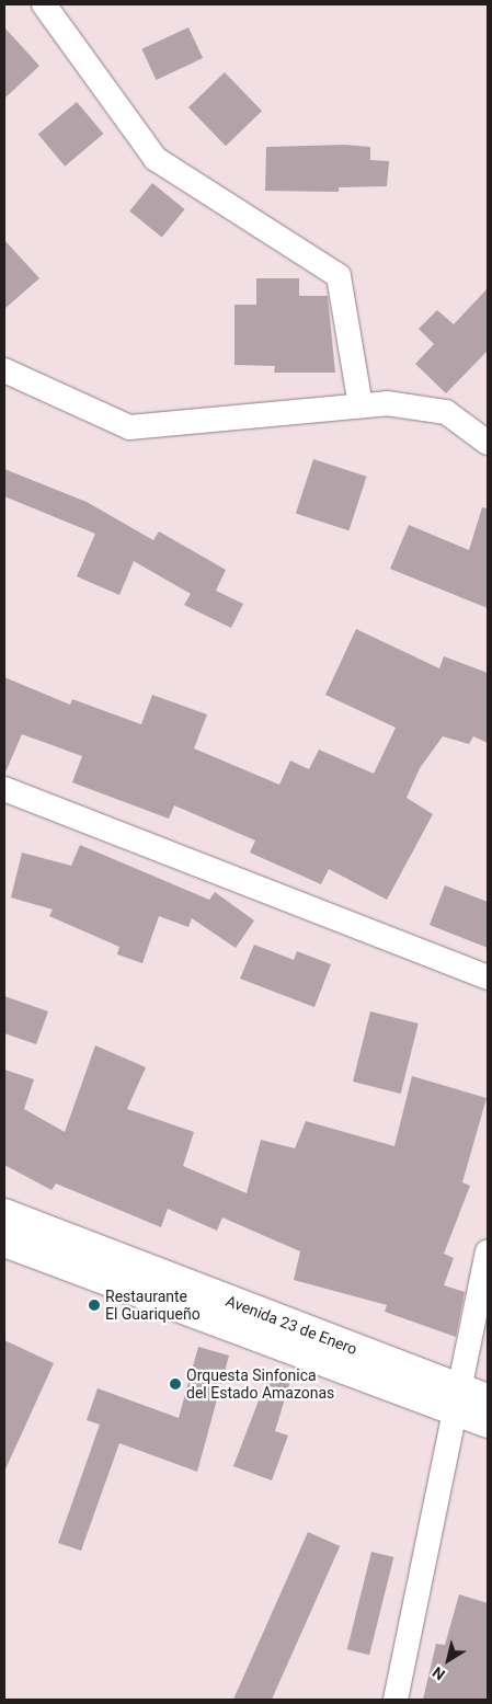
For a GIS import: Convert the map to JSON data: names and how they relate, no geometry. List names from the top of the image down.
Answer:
{
  "streets": {
    "main road": ["Avenida 23 de Enero"]
  },
  "places": ["Restaurante El Guariqueño", "Orquesta Sinfonica del Estado Amazonas"],
  "north": "bottom left"
}
